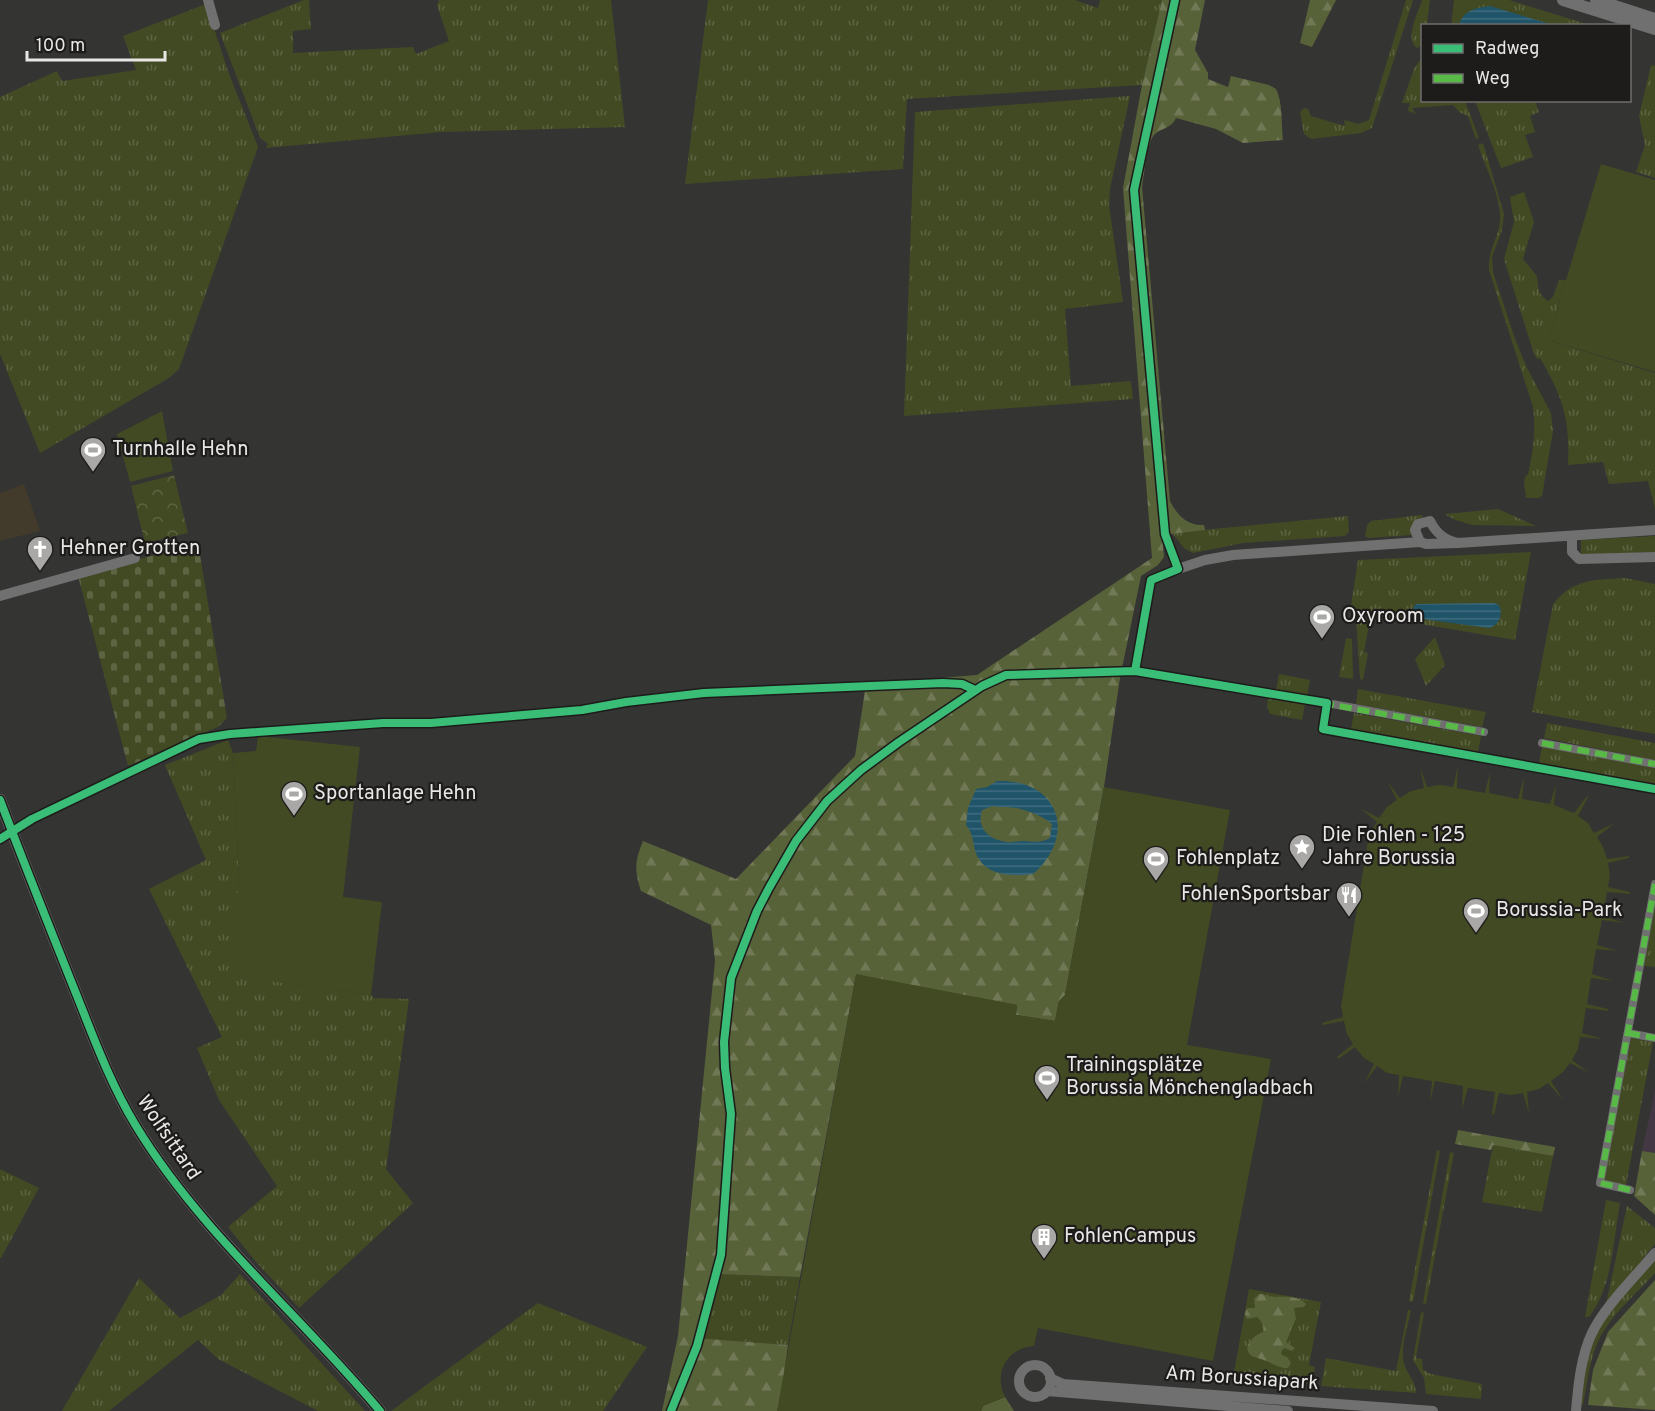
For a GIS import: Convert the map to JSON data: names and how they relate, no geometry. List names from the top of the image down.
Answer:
{
  "streets": {
    "street": ["Wolfsittard", "Am Borussiapark"]
  },
  "places": {
    "sports": [
      "Turnhalle Hehn",
      "Oxyroom",
      "Sportanlage Hehn",
      "Fohlenplatz",
      "Borussia-Park",
      "Trainingsplätze Borussia Mönchengladbach"
    ],
    "church": ["Hehner Grotten"],
    "place": ["Die Fohlen - 125 Jahre Borussia"],
    "restaurant": ["FohlenSportsbar"],
    "building": ["FohlenCampus"]
  },
  "legend": ["Radweg", "Weg"],
  "scale_bar": "100 m"
}
